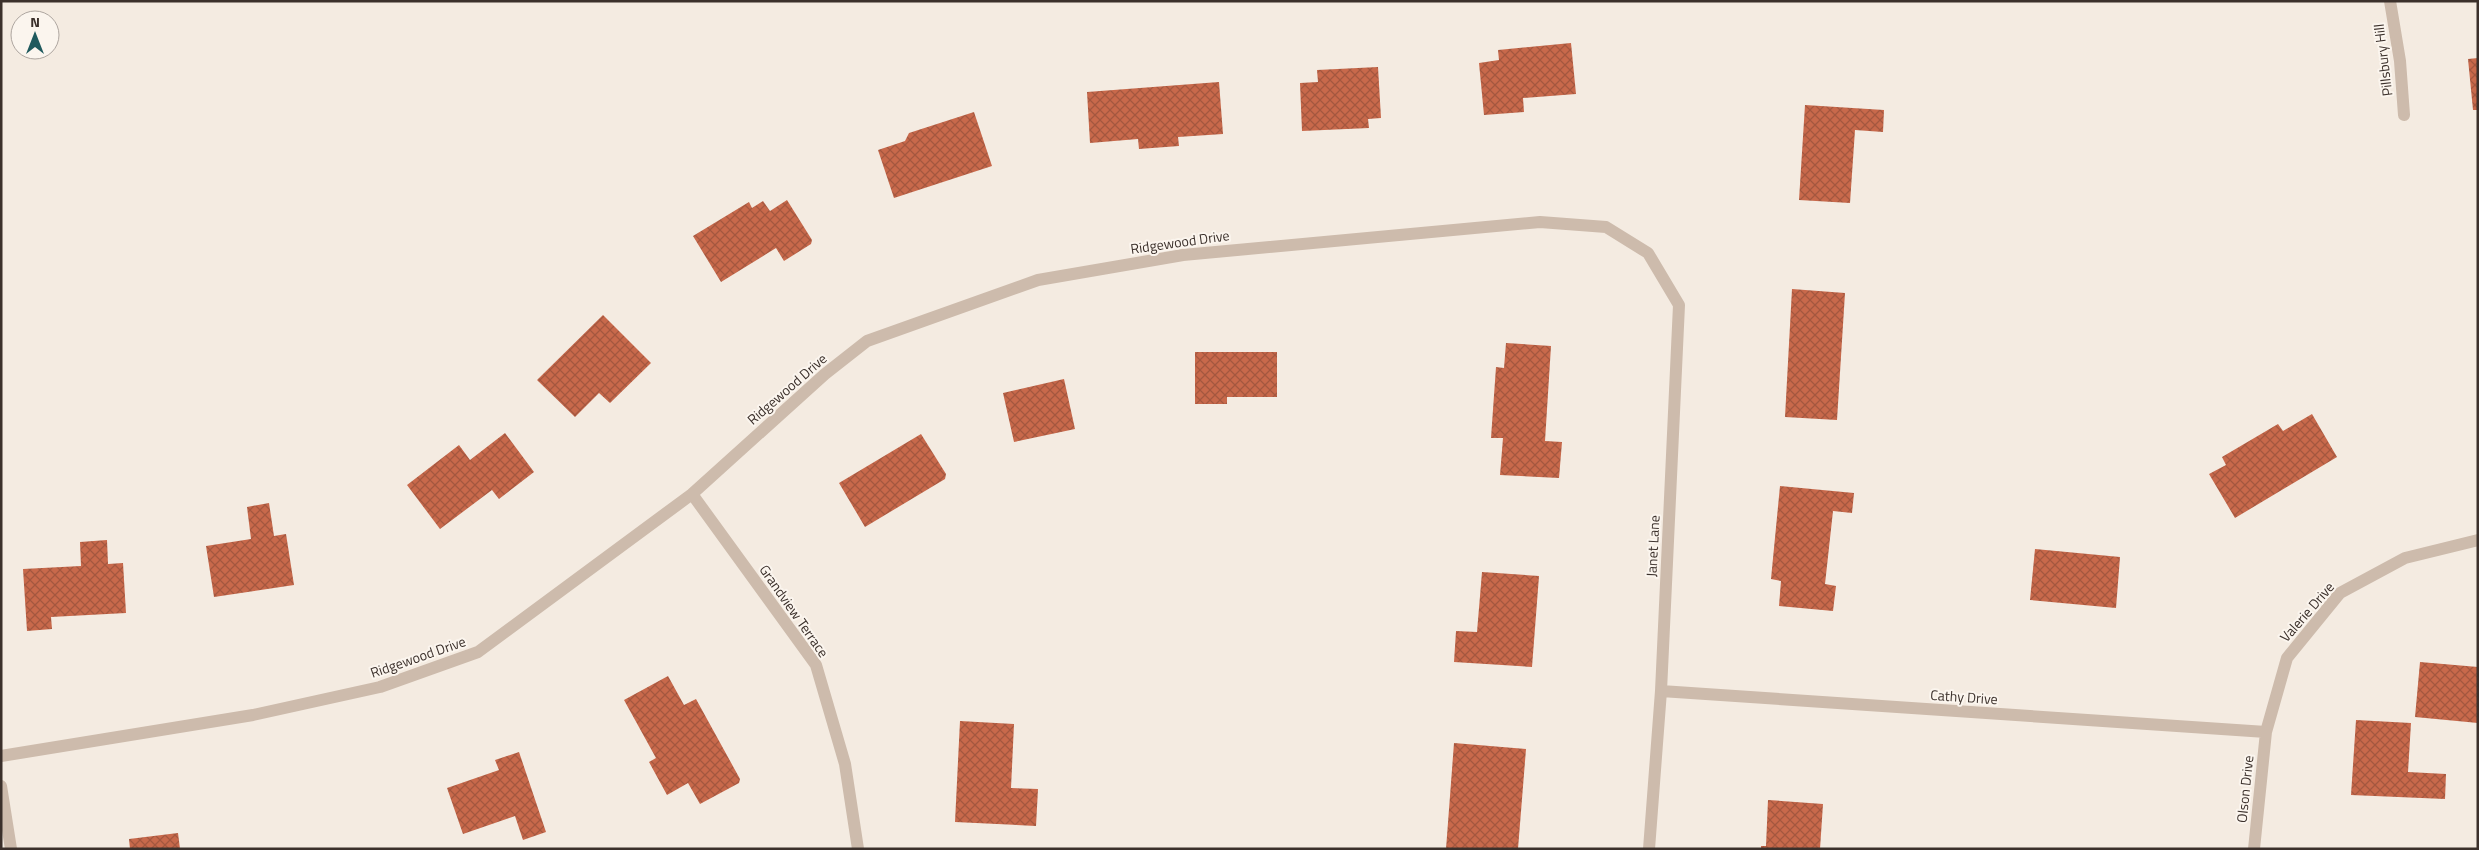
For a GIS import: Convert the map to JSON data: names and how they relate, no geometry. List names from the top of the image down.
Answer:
{
  "streets": {
    "street": [
      "Pillsbury Hill",
      "Ridgewood Drive",
      "Janet Lane",
      "Grandview Terrace",
      "Valerie Drive",
      "Cathy Drive",
      "Olson Drive"
    ]
  },
  "crossings": [
    ["Ridgewood Drive", "Janet Lane"],
    ["Ridgewood Drive", "Grandview Terrace"],
    ["Janet Lane", "Cathy Drive"],
    ["Valerie Drive", "Cathy Drive"],
    ["Valerie Drive", "Olson Drive"],
    ["Cathy Drive", "Olson Drive"]
  ],
  "north": "top"
}
